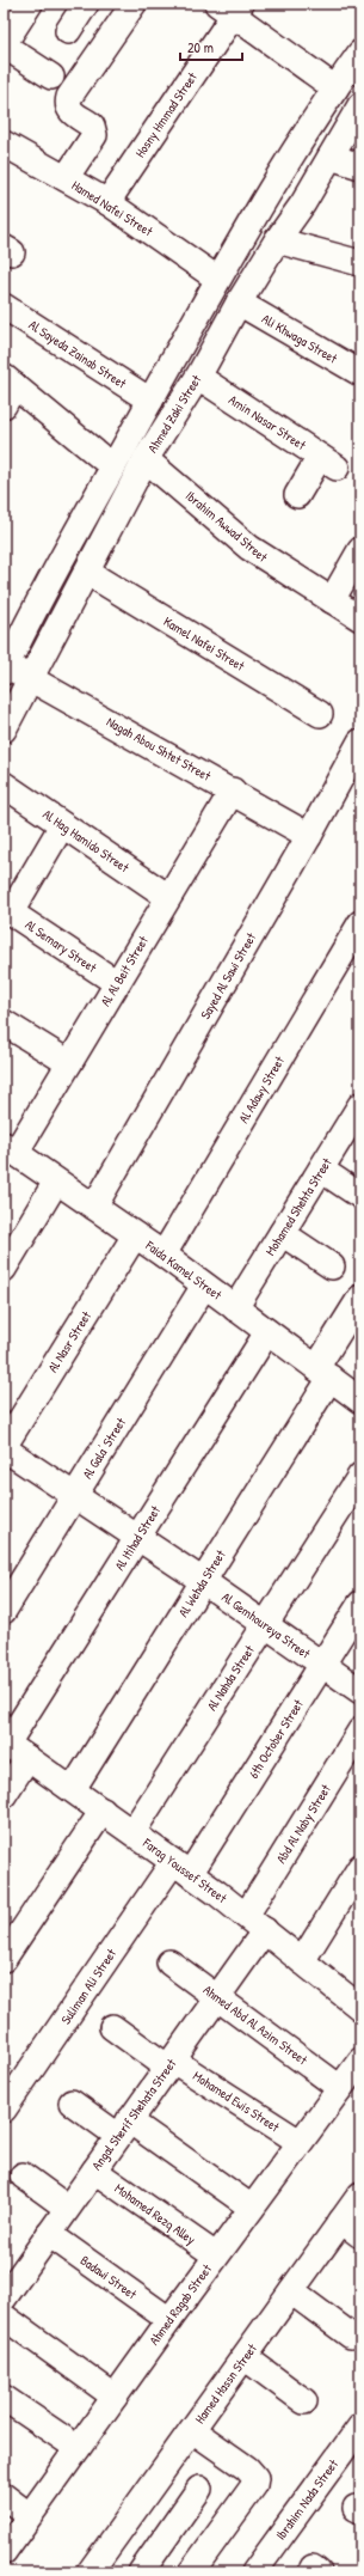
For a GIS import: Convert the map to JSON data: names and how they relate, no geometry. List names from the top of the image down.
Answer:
{
  "streets": {
    "street": [
      "Hosny Hmmad Street",
      "Hamed Nafei Street",
      "Ali Khwaga Street",
      "Al Sayeda Zainab Street",
      "Ahmed Zaki Street",
      "Amin Nasar Street",
      "Ibrahim Awwad Street",
      "Kamel Nafei Street",
      "Nagah Abou Shtet Street",
      "Al Hag Hamido Street",
      "Al Semary Street",
      "Al Al Beit Street",
      "Sayed Al Sawi Street",
      "Al Adawy Street",
      "Mohamed Shehta Street",
      "Faida Kamel Street",
      "Al Nasr Street",
      "Al Gala' Street",
      "Al Itihad Street",
      "Al Wehda Street",
      "Al Gemhoureya Street",
      "Al Nahda Street",
      "6th October Street",
      "Abd Al Naby Street",
      "Farag Youssef Street",
      "Suliman Ali Street",
      "Ahmed Abd Al Azim Street",
      "Mohamed Ewis Street",
      "Angal Sherif Shehata Street",
      "Mohamed Rezq Alley",
      "Badawi Street",
      "Ahmed Ragab Street",
      "Hamed Hassn Street",
      "Ibrahim Nada Street"
    ]
  },
  "crossings": [
    ["Hosny Hmmad Street", "Hamed Nafei Street"],
    ["Hamed Nafei Street", "Ahmed Zaki Street"],
    ["Ali Khwaga Street", "Ahmed Zaki Street"],
    ["Al Sayeda Zainab Street", "Ahmed Zaki Street"],
    ["Ahmed Zaki Street", "Amin Nasar Street"],
    ["Ahmed Zaki Street", "Ibrahim Awwad Street"],
    ["Ahmed Zaki Street", "Kamel Nafei Street"],
    ["Ahmed Zaki Street", "Nagah Abou Shtet Street"],
    ["Nagah Abou Shtet Street", "Al Al Beit Street"],
    ["Nagah Abou Shtet Street", "Sayed Al Sawi Street"],
    ["Al Hag Hamido Street", "Al Al Beit Street"],
    ["Al Semary Street", "Al Al Beit Street"],
    ["Al Al Beit Street", "Faida Kamel Street"],
    ["Sayed Al Sawi Street", "Faida Kamel Street"],
    ["Al Adawy Street", "Faida Kamel Street"],
    ["Mohamed Shehta Street", "Faida Kamel Street"],
    ["Faida Kamel Street", "Al Nasr Street"],
    ["Faida Kamel Street", "Al Gala' Street"],
    ["Faida Kamel Street", "Al Itihad Street"],
    ["Faida Kamel Street", "Al Wehda Street"],
    ["Al Nasr Street", "Al Gemhoureya Street"],
    ["Al Gala' Street", "Al Gemhoureya Street"],
    ["Al Itihad Street", "Al Gemhoureya Street"],
    ["Al Itihad Street", "Farag Youssef Street"],
    ["Al Wehda Street", "Al Gemhoureya Street"],
    ["Al Wehda Street", "Farag Youssef Street"],
    ["Al Gemhoureya Street", "Al Nahda Street"],
    ["Al Gemhoureya Street", "6th October Street"],
    ["Al Nahda Street", "Farag Youssef Street"],
    ["6th October Street", "Farag Youssef Street"],
    ["6th October Street", "Suliman Ali Street"],
    ["Abd Al Naby Street", "Farag Youssef Street"],
    ["Abd Al Naby Street", "Angal Sherif Shehata Street"],
    ["Farag Youssef Street", "Suliman Ali Street"],
    ["Farag Youssef Street", "Angal Sherif Shehata Street"],
    ["Ahmed Abd Al Azim Street", "Angal Sherif Shehata Street"],
    ["Ahmed Abd Al Azim Street", "Ahmed Ragab Street"],
    ["Mohamed Ewis Street", "Angal Sherif Shehata Street"],
    ["Mohamed Ewis Street", "Ahmed Ragab Street"],
    ["Angal Sherif Shehata Street", "Mohamed Rezq Alley"],
    ["Angal Sherif Shehata Street", "Badawi Street"],
    ["Mohamed Rezq Alley", "Ahmed Ragab Street"],
    ["Badawi Street", "Ahmed Ragab Street"]
  ],
  "scale_bar": "20 m"
}
